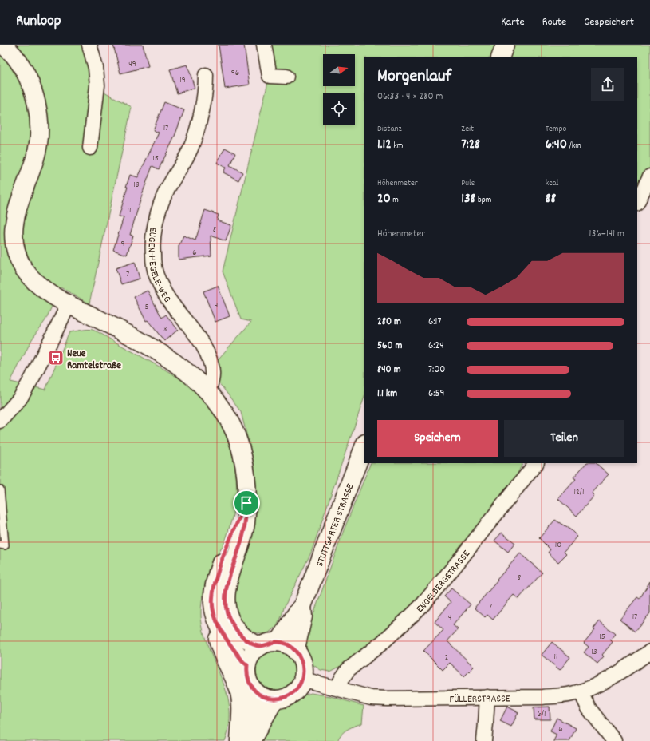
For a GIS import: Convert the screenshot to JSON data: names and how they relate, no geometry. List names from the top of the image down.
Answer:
{
  "streets": {
    "main road": ["STUTTGARTER STRASSE"],
    "street": ["EUGEN-HEGELE-WEG", "ENGELBERGSTRASSE", "FÜLLERSTRASSE"]
  },
  "crossings": [
    ["STUTTGARTER STRASSE", "FÜLLERSTRASSE"],
    ["ENGELBERGSTRASSE", "FÜLLERSTRASSE"]
  ],
  "places": {
    "bus stop": ["Neue Ramtelstraße"]
  },
  "house_numbers": [
    "49",
    "96",
    "19",
    "17",
    "15",
    "13",
    "11",
    "8",
    "9",
    "6",
    "7",
    "4",
    "5",
    "3",
    "12/1",
    "10",
    "8",
    "7",
    "17",
    "4",
    "15",
    "13",
    "11",
    "2",
    "6/1",
    "6"
  ],
  "north": "right",
  "page": {
    "header": "Runloop",
    "nav": ["Karte", "Route", "Gespeichert"],
    "heading": ["Morgenlauf", "06:33 · 4 × 280 m"],
    "stats": [
      ["Distanz", "1.12 km"],
      ["Zeit", "7:28"],
      ["Tempo", "6:40 /km"],
      ["Höhenmeter", "20 m"],
      ["Puls", "138 bpm"],
      ["kcal", "88"]
    ],
    "chart": ["Höhenmeter", "136–141 m"],
    "list": [
      {
        "name": "280 m",
        "note": "6:17"
      },
      {
        "name": "560 m",
        "note": "6:24"
      },
      {
        "name": "840 m",
        "note": "7:00"
      },
      {
        "name": "1.1 km",
        "note": "6:59"
      }
    ],
    "buttons": ["Speichern", "Teilen"]
  }
}
